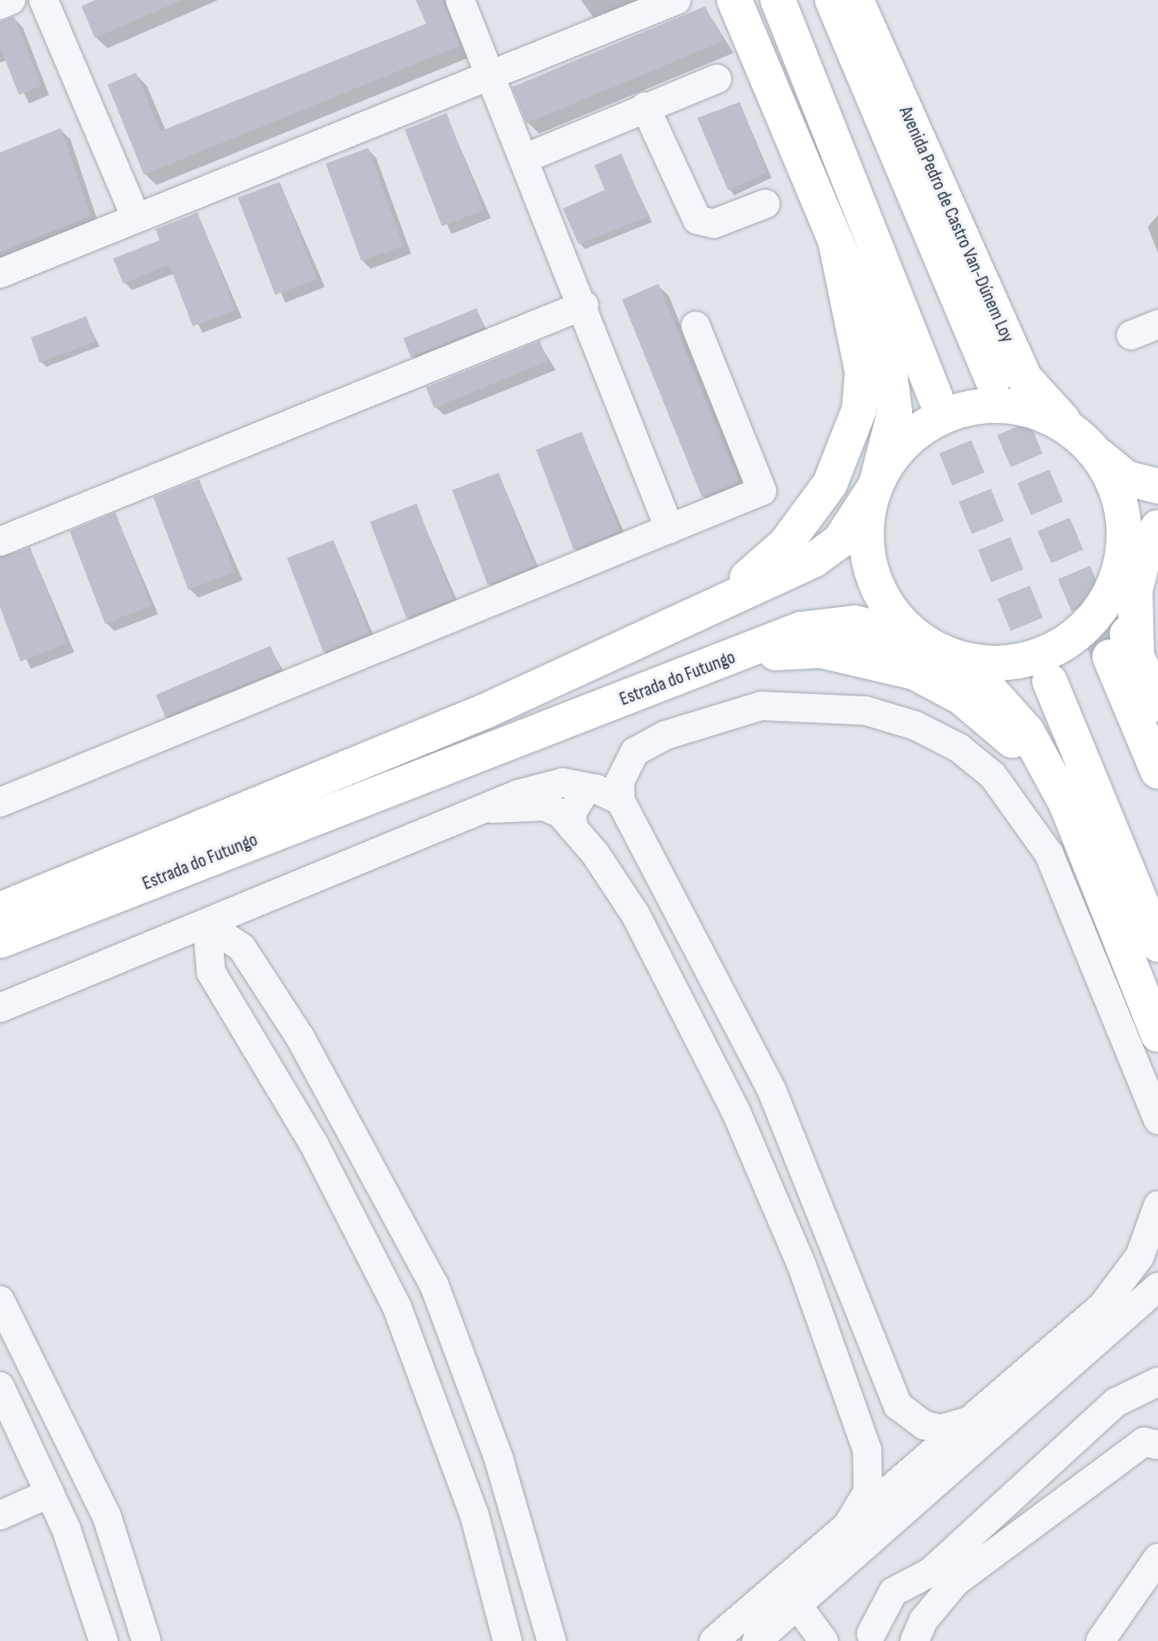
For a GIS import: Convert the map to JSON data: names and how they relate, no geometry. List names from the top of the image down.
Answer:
{
  "streets": {
    "main road": ["Avenida Pedro de Castro Van-Dúnem Loy", "Estrada do Futungo"]
  }
}
